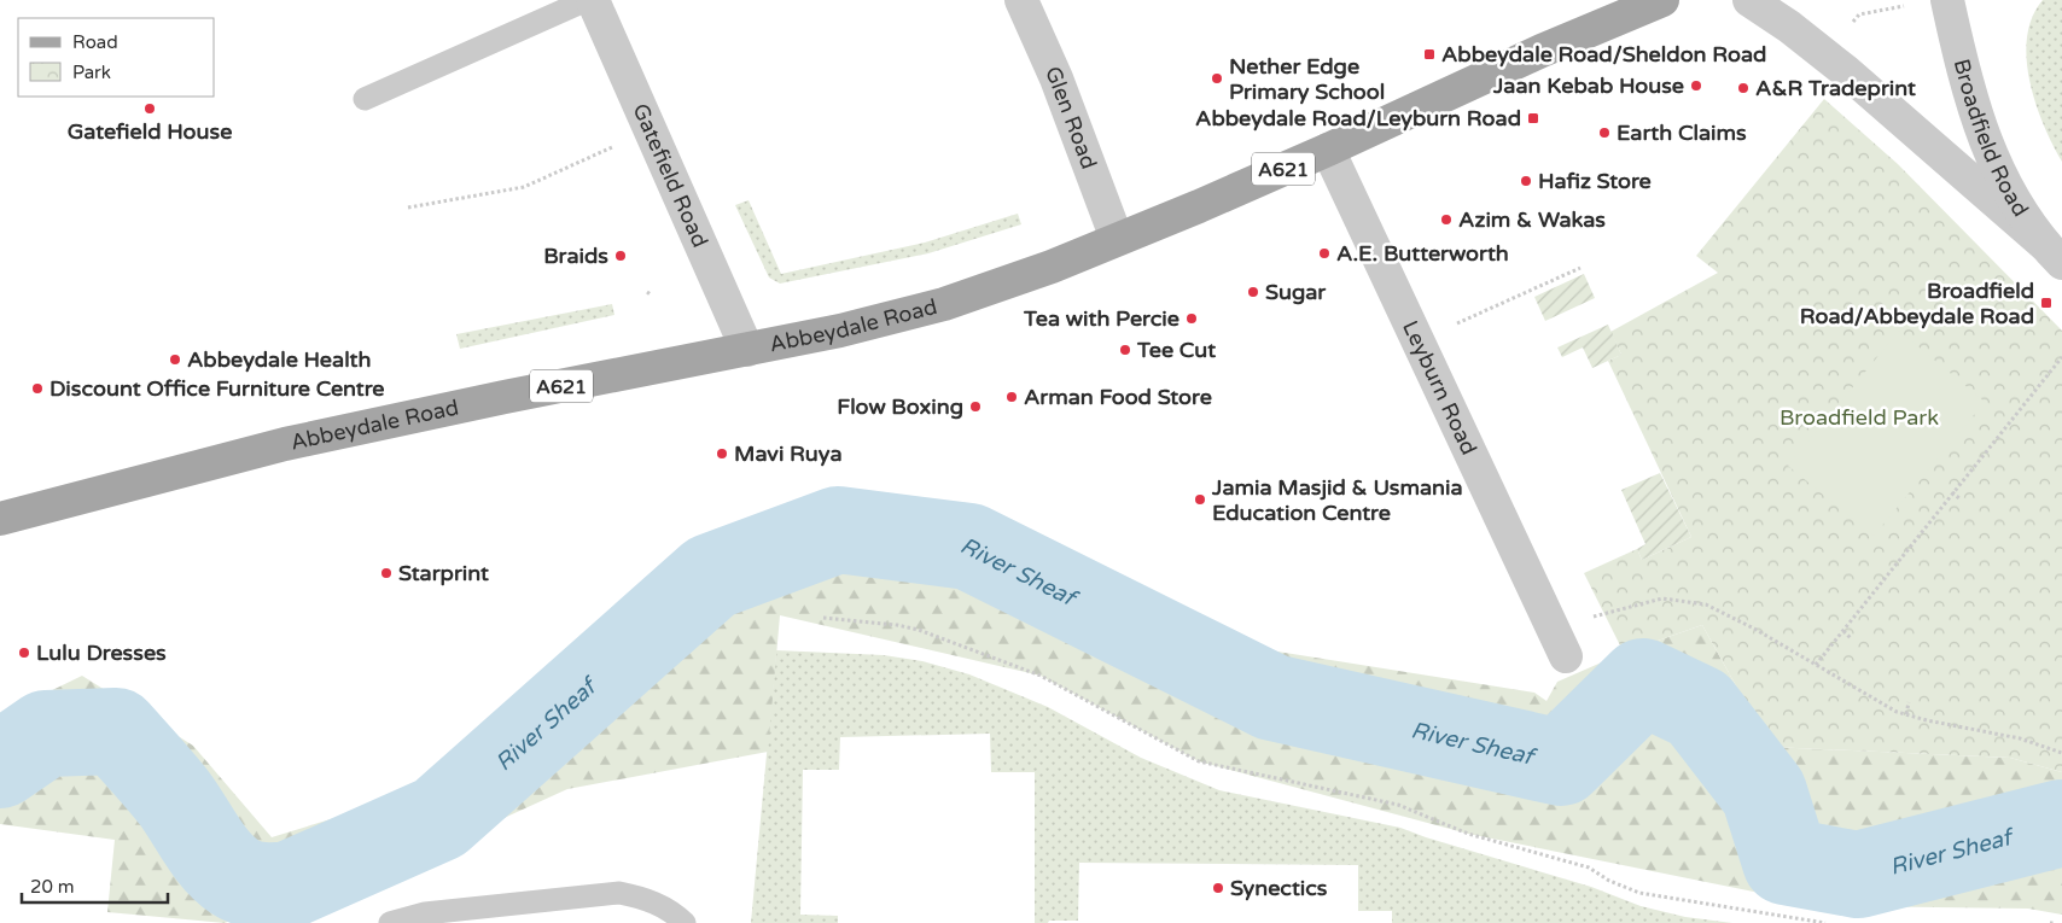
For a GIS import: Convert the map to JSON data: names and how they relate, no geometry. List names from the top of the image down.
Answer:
{
  "streets": {
    "main road": ["A621", "Abbeydale Road"],
    "street": [
      "Glen Road",
      "Broadfield Road",
      "Gatefield Road",
      "Leyburn Road"
    ]
  },
  "crossings": [
    ["Glen Road", "Abbeydale Road"],
    ["Gatefield Road", "Abbeydale Road"],
    ["Abbeydale Road", "Leyburn Road"]
  ],
  "water": ["River Sheaf"],
  "parks": ["Broadfield Park"],
  "places": {
    "transit": ["Abbeydale Road/Sheldon Road", "Abbeydale Road/Leyburn Road", "Broadfield Road/Abbeydale Road"],
    "other": [
      "Nether Edge Primary School",
      "Jaan Kebab House",
      "A&R Tradeprint",
      "Gatefield House",
      "Earth Claims",
      "Hafiz Store",
      "Azim & Wakas",
      "A.E. Butterworth",
      "Braids",
      "Sugar",
      "Tea with Percie",
      "Tee Cut",
      "Abbeydale Health",
      "Discount Office Furniture Centre",
      "Arman Food Store",
      "Flow Boxing",
      "Mavi Ruya",
      "Jamia Masjid & Usmania Education Centre",
      "Starprint",
      "Lulu Dresses",
      "Synectics"
    ]
  },
  "legend": ["Road", "Park"],
  "scale_bar": "20 m"
}
